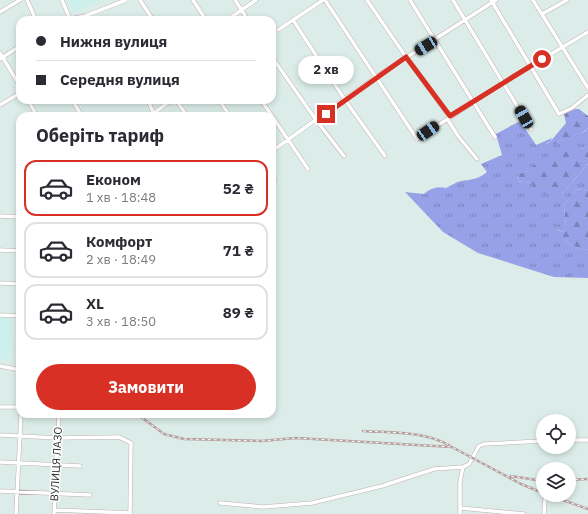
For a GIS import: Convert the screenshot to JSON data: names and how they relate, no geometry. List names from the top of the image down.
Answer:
{
  "streets": {
    "street": ["ВУЛИЦЯ ЛАЗО"]
  },
  "page": {
    "banner": ["Нижня вулиця", "Середня вулиця"],
    "bubble": "2 хв",
    "heading": "Оберіть тариф",
    "list": [
      {
        "name": "Економ",
        "note": "1 хв · 18:48",
        "value": "52 ₴"
      },
      {
        "name": "Комфорт",
        "note": "2 хв · 18:49",
        "value": "71 ₴"
      },
      {
        "name": "XL",
        "note": "3 хв · 18:50",
        "value": "89 ₴"
      }
    ],
    "buttons": "Замовити"
  }
}
